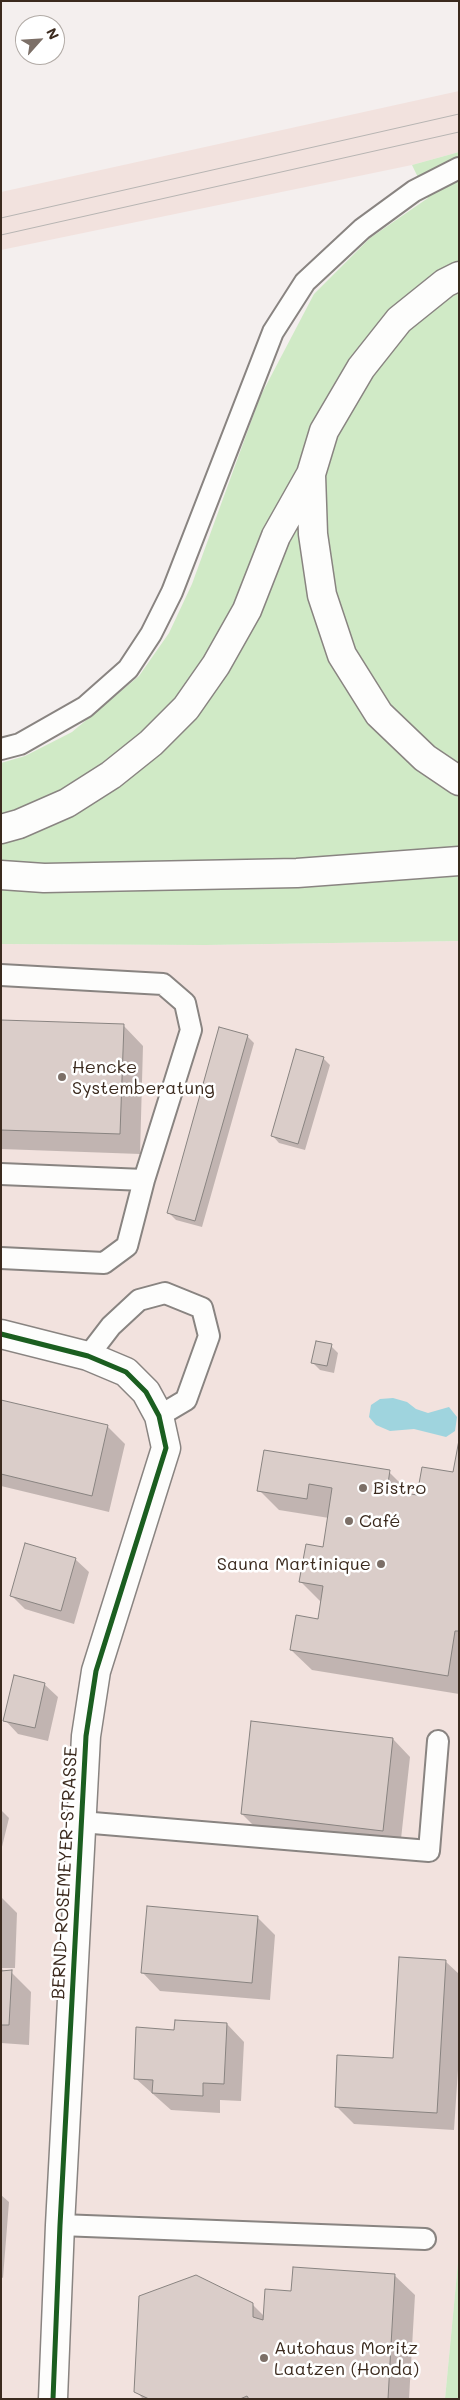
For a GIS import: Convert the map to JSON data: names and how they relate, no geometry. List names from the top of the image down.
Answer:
{
  "streets": {
    "main road": ["BERND-ROSEMEYER-STRASSE"]
  },
  "places": [
    "Hencke Systemberatung",
    "Bistro",
    "Café",
    "Sauna Martinique",
    "Autohaus Moritz Laatzen (Honda)"
  ],
  "north": "top right"
}
